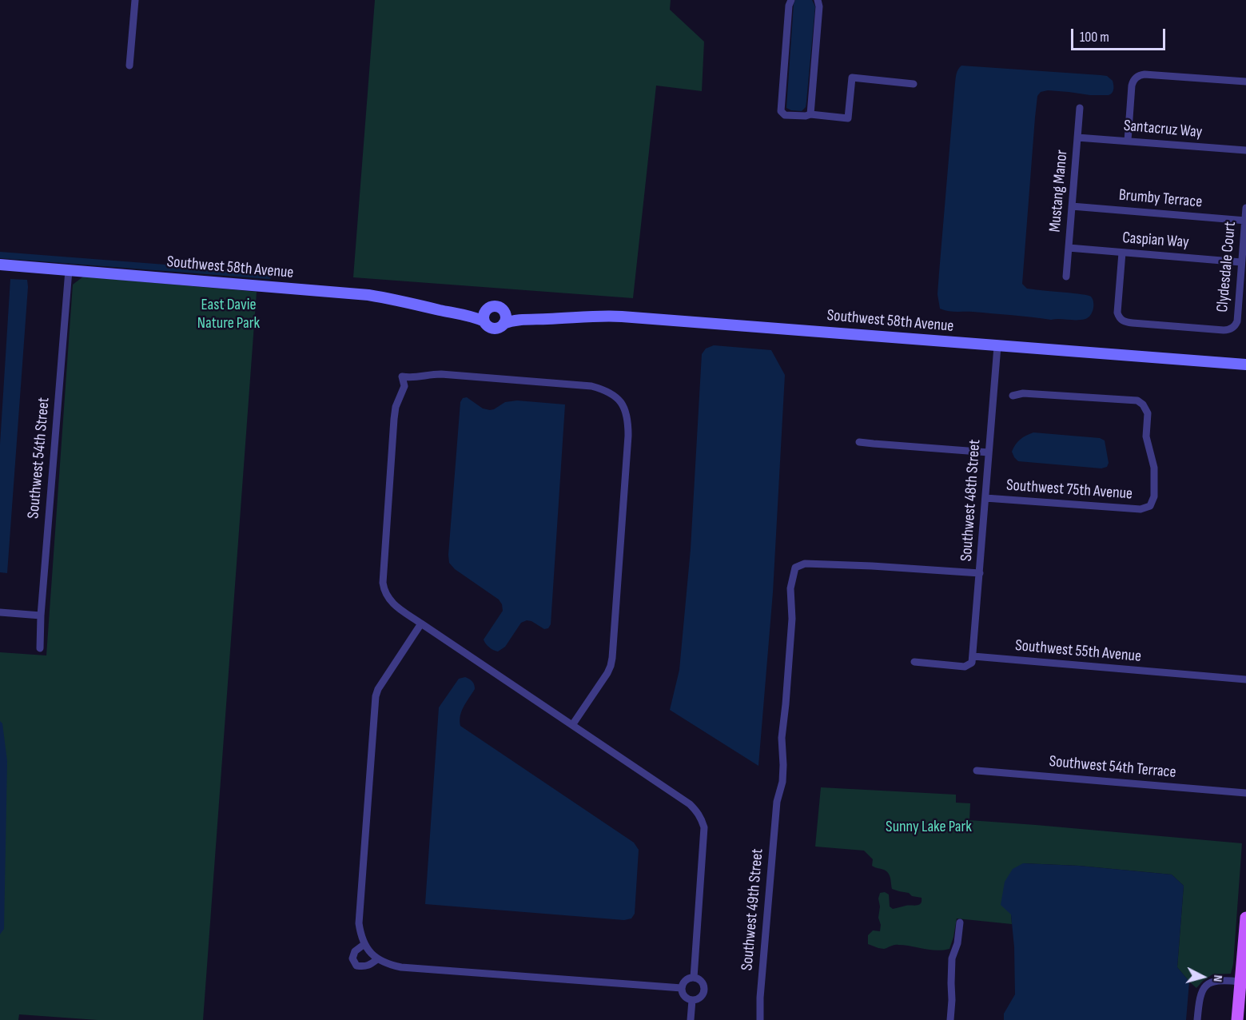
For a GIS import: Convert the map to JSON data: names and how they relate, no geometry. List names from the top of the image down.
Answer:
{
  "streets": {
    "street": [
      "Santacruz Way",
      "Mustang Manor",
      "Brumby Terrace",
      "Caspian Way",
      "Clydesdale Court",
      "Southwest 58th Avenue",
      "Southwest 54th Street",
      "Southwest 75th Avenue",
      "Southwest 48th Street",
      "Southwest 55th Avenue",
      "Southwest 54th Terrace",
      "Southwest 49th Street"
    ]
  },
  "crossings": [
    ["Santacruz Way", "Mustang Manor"],
    ["Mustang Manor", "Brumby Terrace"],
    ["Mustang Manor", "Caspian Way"],
    ["Brumby Terrace", "Clydesdale Court"],
    ["Caspian Way", "Clydesdale Court"],
    ["Southwest 58th Avenue", "Southwest 54th Street"],
    ["Southwest 58th Avenue", "Southwest 48th Street"],
    ["Southwest 75th Avenue", "Southwest 48th Street"],
    ["Southwest 48th Street", "Southwest 55th Avenue"],
    ["Southwest 48th Street", "Southwest 49th Street"]
  ],
  "parks": ["East Davie Nature Park", "Sunny Lake Park"],
  "scale_bar": "100 m",
  "north": "right"
}
